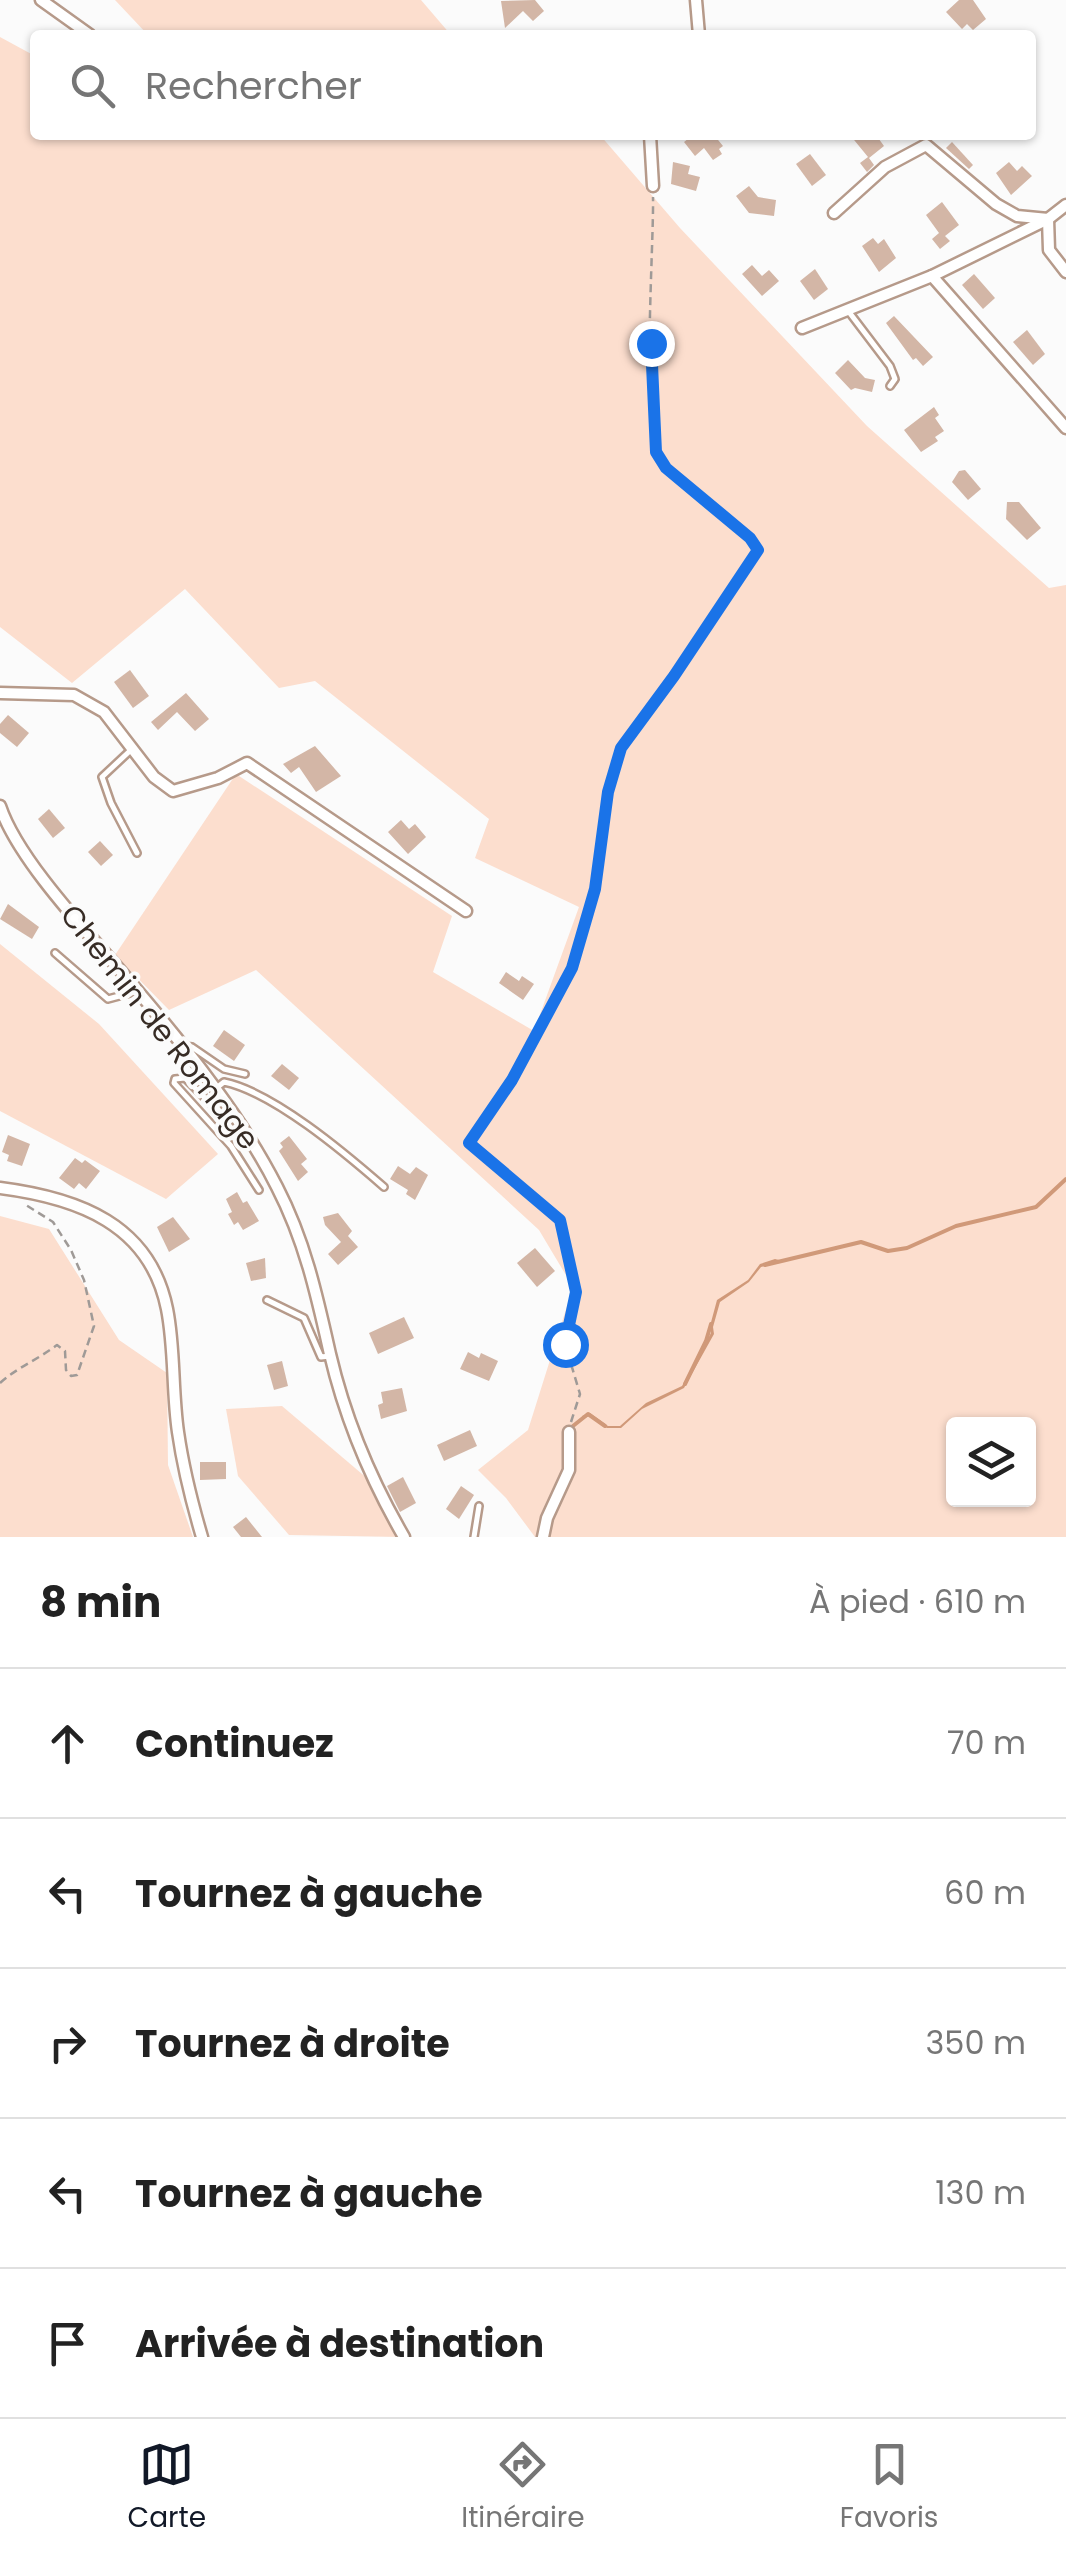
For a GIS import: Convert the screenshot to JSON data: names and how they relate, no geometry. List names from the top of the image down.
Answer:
{
  "streets": {
    "street": ["Chemin de Romage"]
  },
  "page": {
    "search": "Rechercher",
    "heading": ["8 min", "À pied · 610 m"],
    "list": [
      ["Continuez", "70 m"],
      ["Tournez à gauche", "60 m"],
      ["Tournez à droite", "350 m"],
      ["Tournez à gauche", "130 m"],
      "Arrivée à destination"
    ],
    "nav": ["Carte", "Itinéraire", "Favoris"]
  }
}
